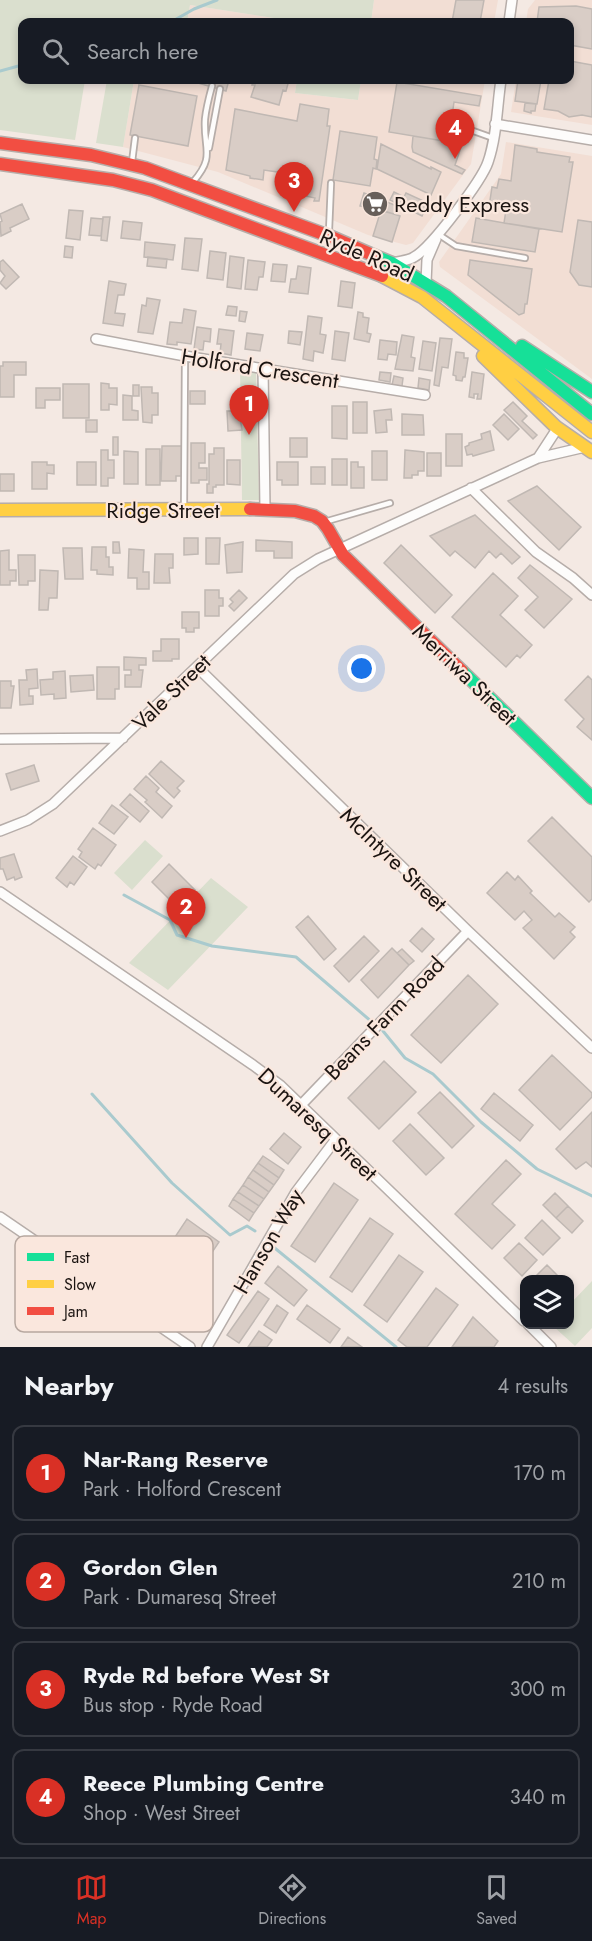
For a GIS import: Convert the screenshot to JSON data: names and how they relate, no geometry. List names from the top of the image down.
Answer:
{
  "streets": {
    "main road": ["Ryde Road", "Ridge Street", "Merriwa Street"],
    "street": [
      "Holford Crescent",
      "Vale Street",
      "McIntyre Street",
      "Beans Farm Road",
      "Dumaresq Street",
      "Hanson Way"
    ]
  },
  "crossings": [
    ["Merriwa Street", "Vale Street"],
    ["Vale Street", "McIntyre Street"],
    ["McIntyre Street", "Beans Farm Road"],
    ["Beans Farm Road", "Dumaresq Street"],
    ["Dumaresq Street", "Hanson Way"]
  ],
  "places": {
    "supermarket": ["Reddy Express"]
  },
  "legend": ["Fast", "Slow", "Jam"],
  "page": {
    "search": "Search here",
    "pins": [
      "4",
      "3",
      "1",
      "2"
    ],
    "heading": ["Nearby", "4 results"],
    "list": [
      {
        "mark": "1",
        "name": "Nar-Rang Reserve",
        "note": "Park · Holford Crescent",
        "value": "170 m"
      },
      {
        "mark": "2",
        "name": "Gordon Glen",
        "note": "Park · Dumaresq Street",
        "value": "210 m"
      },
      {
        "mark": "3",
        "name": "Ryde Rd before West St",
        "note": "Bus stop · Ryde Road",
        "value": "300 m"
      },
      {
        "mark": "4",
        "name": "Reece Plumbing Centre",
        "note": "Shop · West Street",
        "value": "340 m"
      }
    ],
    "nav": ["Map", "Directions", "Saved"]
  }
}
